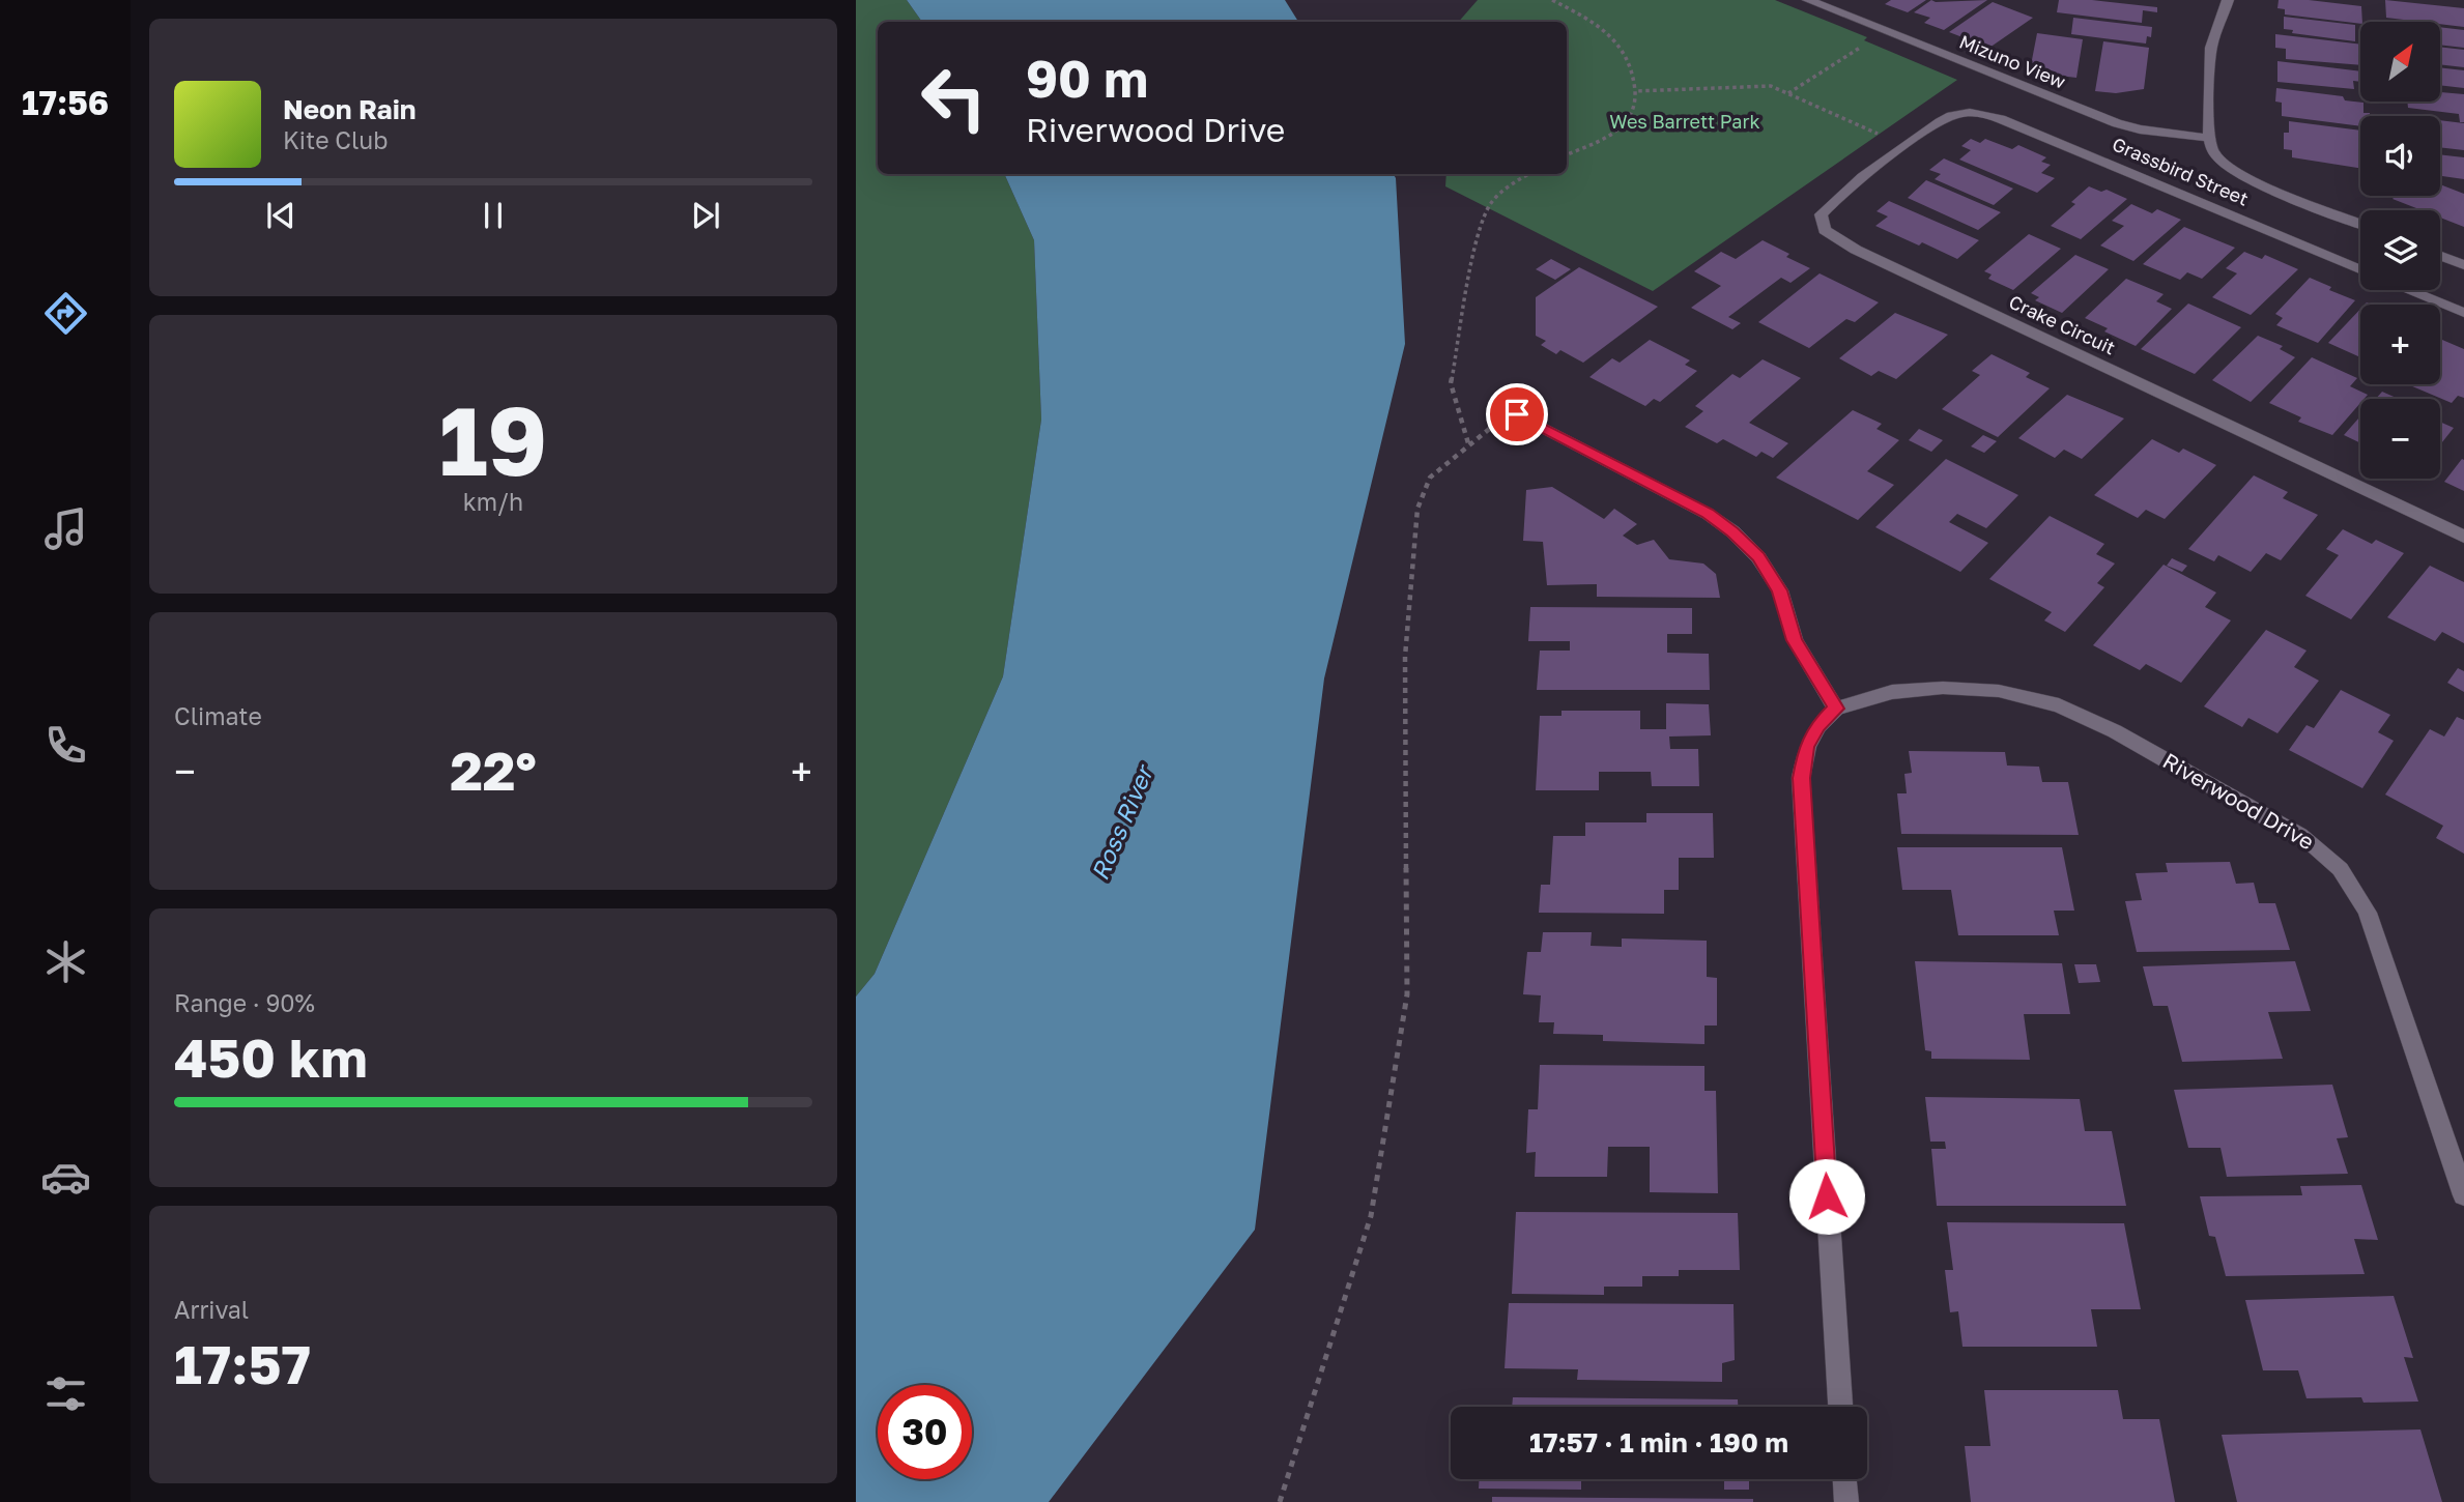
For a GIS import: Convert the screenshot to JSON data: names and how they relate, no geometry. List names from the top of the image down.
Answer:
{
  "streets": {
    "street": [
      "Mizuno View",
      "Grassbird Street",
      "Crake Circuit",
      "Riverwood Drive"
    ]
  },
  "crossings": [
    ["Grassbird Street", "Crake Circuit"]
  ],
  "water": ["Ross River"],
  "parks": ["Wes Barrett Park"],
  "north": "top right",
  "page": {
    "tabs": "17:56",
    "map_buttons": ["+", "−"],
    "turn": ["90 m", "Riverwood Drive"],
    "song": ["Neon Rain", "Kite Club"],
    "tile": [
      ["19", "km/h"],
      "Climate",
      ["Range · 90%", "450 km"],
      ["Arrival", "17:57"]
    ],
    "heat": ["−", "22°", "+"],
    "limit": "30",
    "trip": "17:57 · 1 min · 190 m"
  }
}
